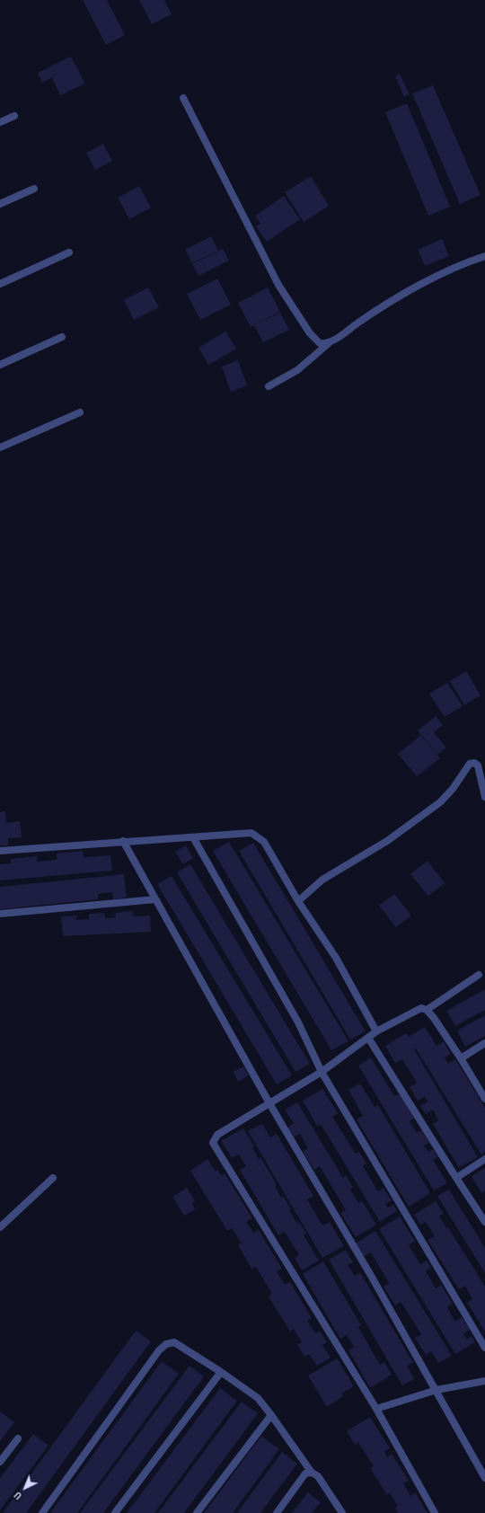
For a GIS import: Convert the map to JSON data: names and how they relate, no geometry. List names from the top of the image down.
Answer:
{
  "north": "bottom left"
}
